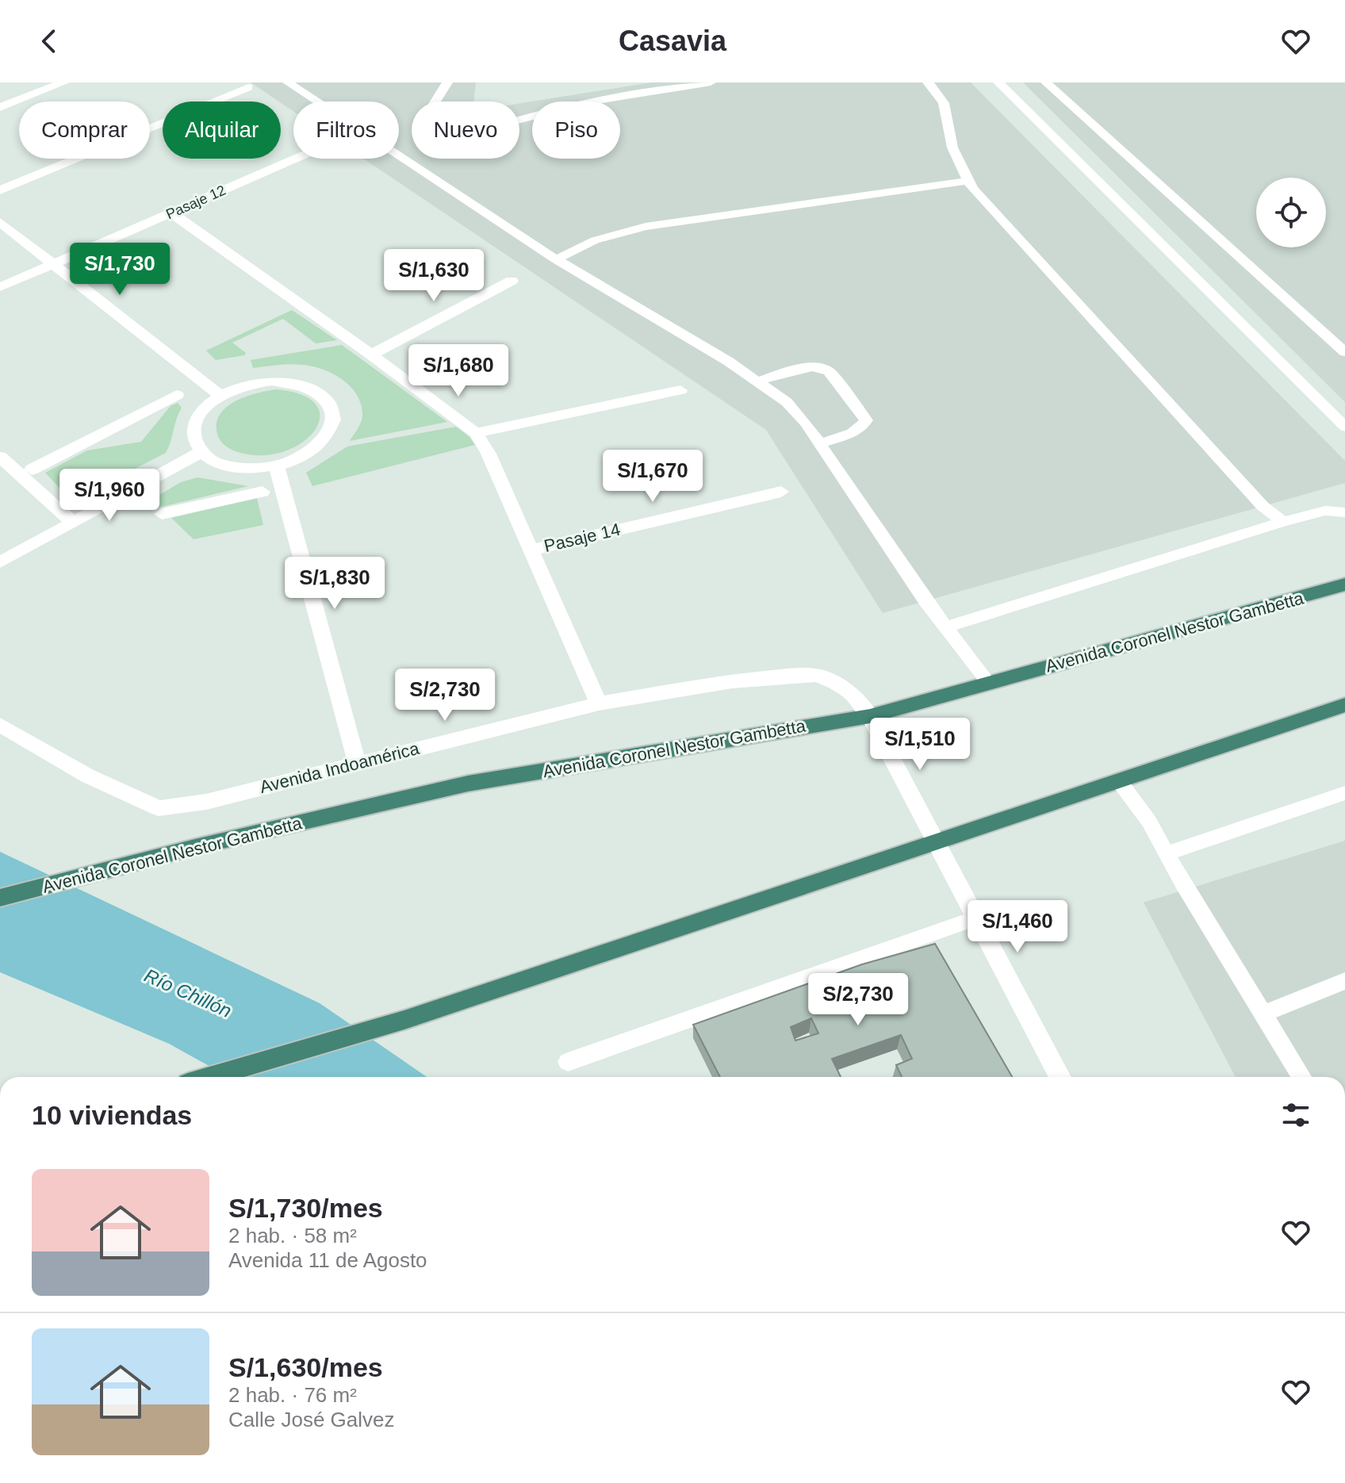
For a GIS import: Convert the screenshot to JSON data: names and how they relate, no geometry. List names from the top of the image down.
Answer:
{
  "streets": {
    "highway": ["Avenida Coronel Nestor Gambetta"],
    "street": ["Pasaje 12", "Pasaje 14", "Avenida Indoamérica"]
  },
  "crossings": [
    ["Avenida Coronel Nestor Gambetta", "Avenida Indoamérica"]
  ],
  "water": ["Río Chillón"],
  "page": {
    "header": "Casavia",
    "chip": [
      "Comprar",
      "Alquilar",
      "Filtros",
      "Nuevo",
      "Piso"
    ],
    "price": [
      "S/1,730",
      "S/1,630",
      "S/1,680",
      "S/1,670",
      "S/1,960",
      "S/1,830",
      "S/2,730",
      "S/1,510",
      "S/1,460",
      "S/2,730"
    ],
    "heading": "10 viviendas",
    "list": [
      {
        "name": "S/1,730/mes",
        "note": "2 hab. · 58 m² · Avenida 11 de Agosto"
      },
      {
        "name": "S/1,630/mes",
        "note": "2 hab. · 76 m² · Calle José Galvez"
      }
    ]
  }
}
